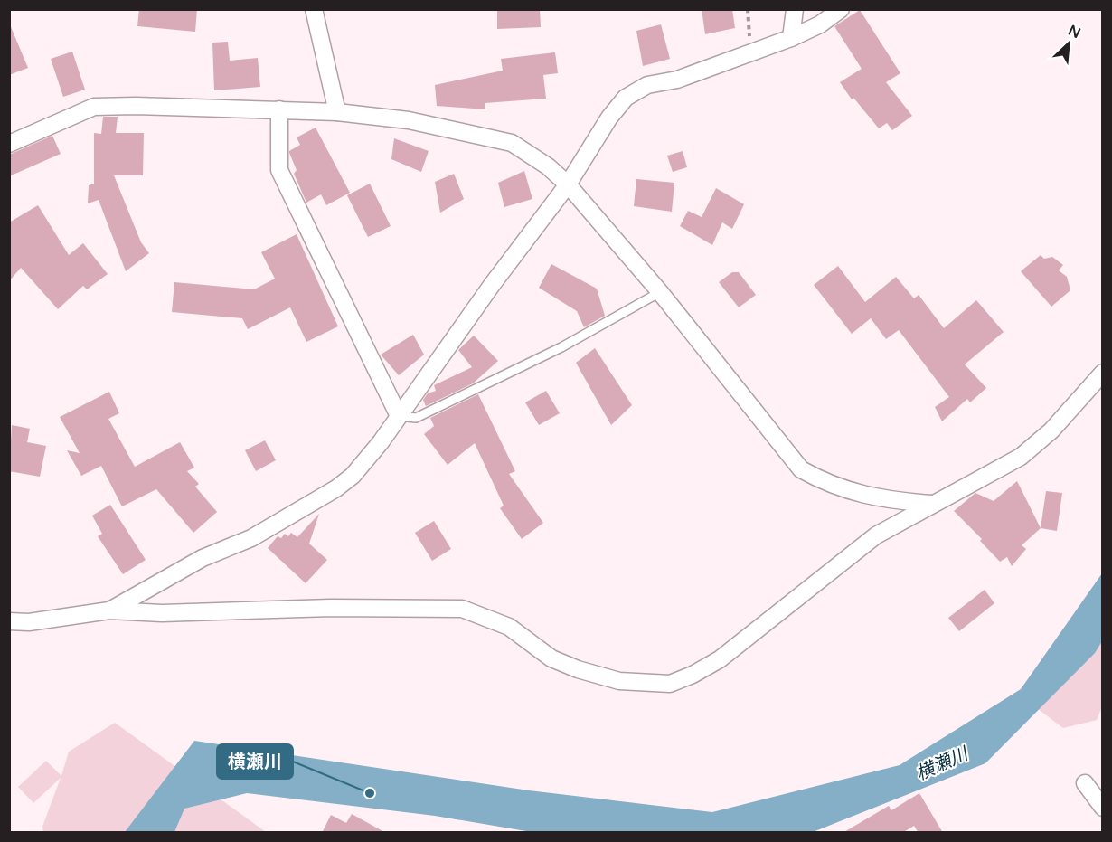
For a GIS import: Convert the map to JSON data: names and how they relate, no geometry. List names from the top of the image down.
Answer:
{
  "water": ["横瀬川"],
  "places": ["横瀬川"],
  "north": "top right"
}
